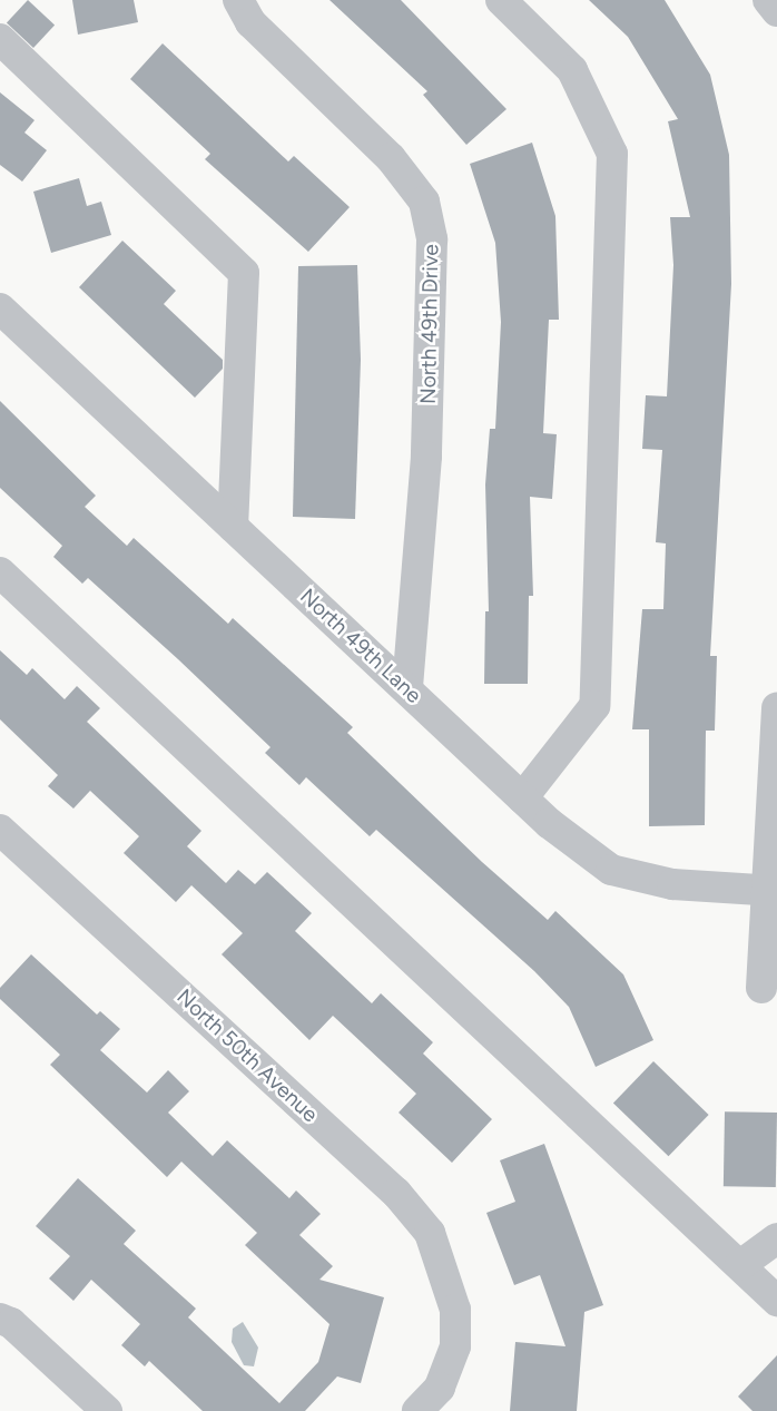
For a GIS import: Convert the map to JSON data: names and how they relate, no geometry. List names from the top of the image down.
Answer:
{
  "streets": {
    "street": ["North 49th Drive", "North 49th Lane", "North 50th Avenue"]
  },
  "crossings": [
    ["North 49th Drive", "North 49th Lane"]
  ]
}
